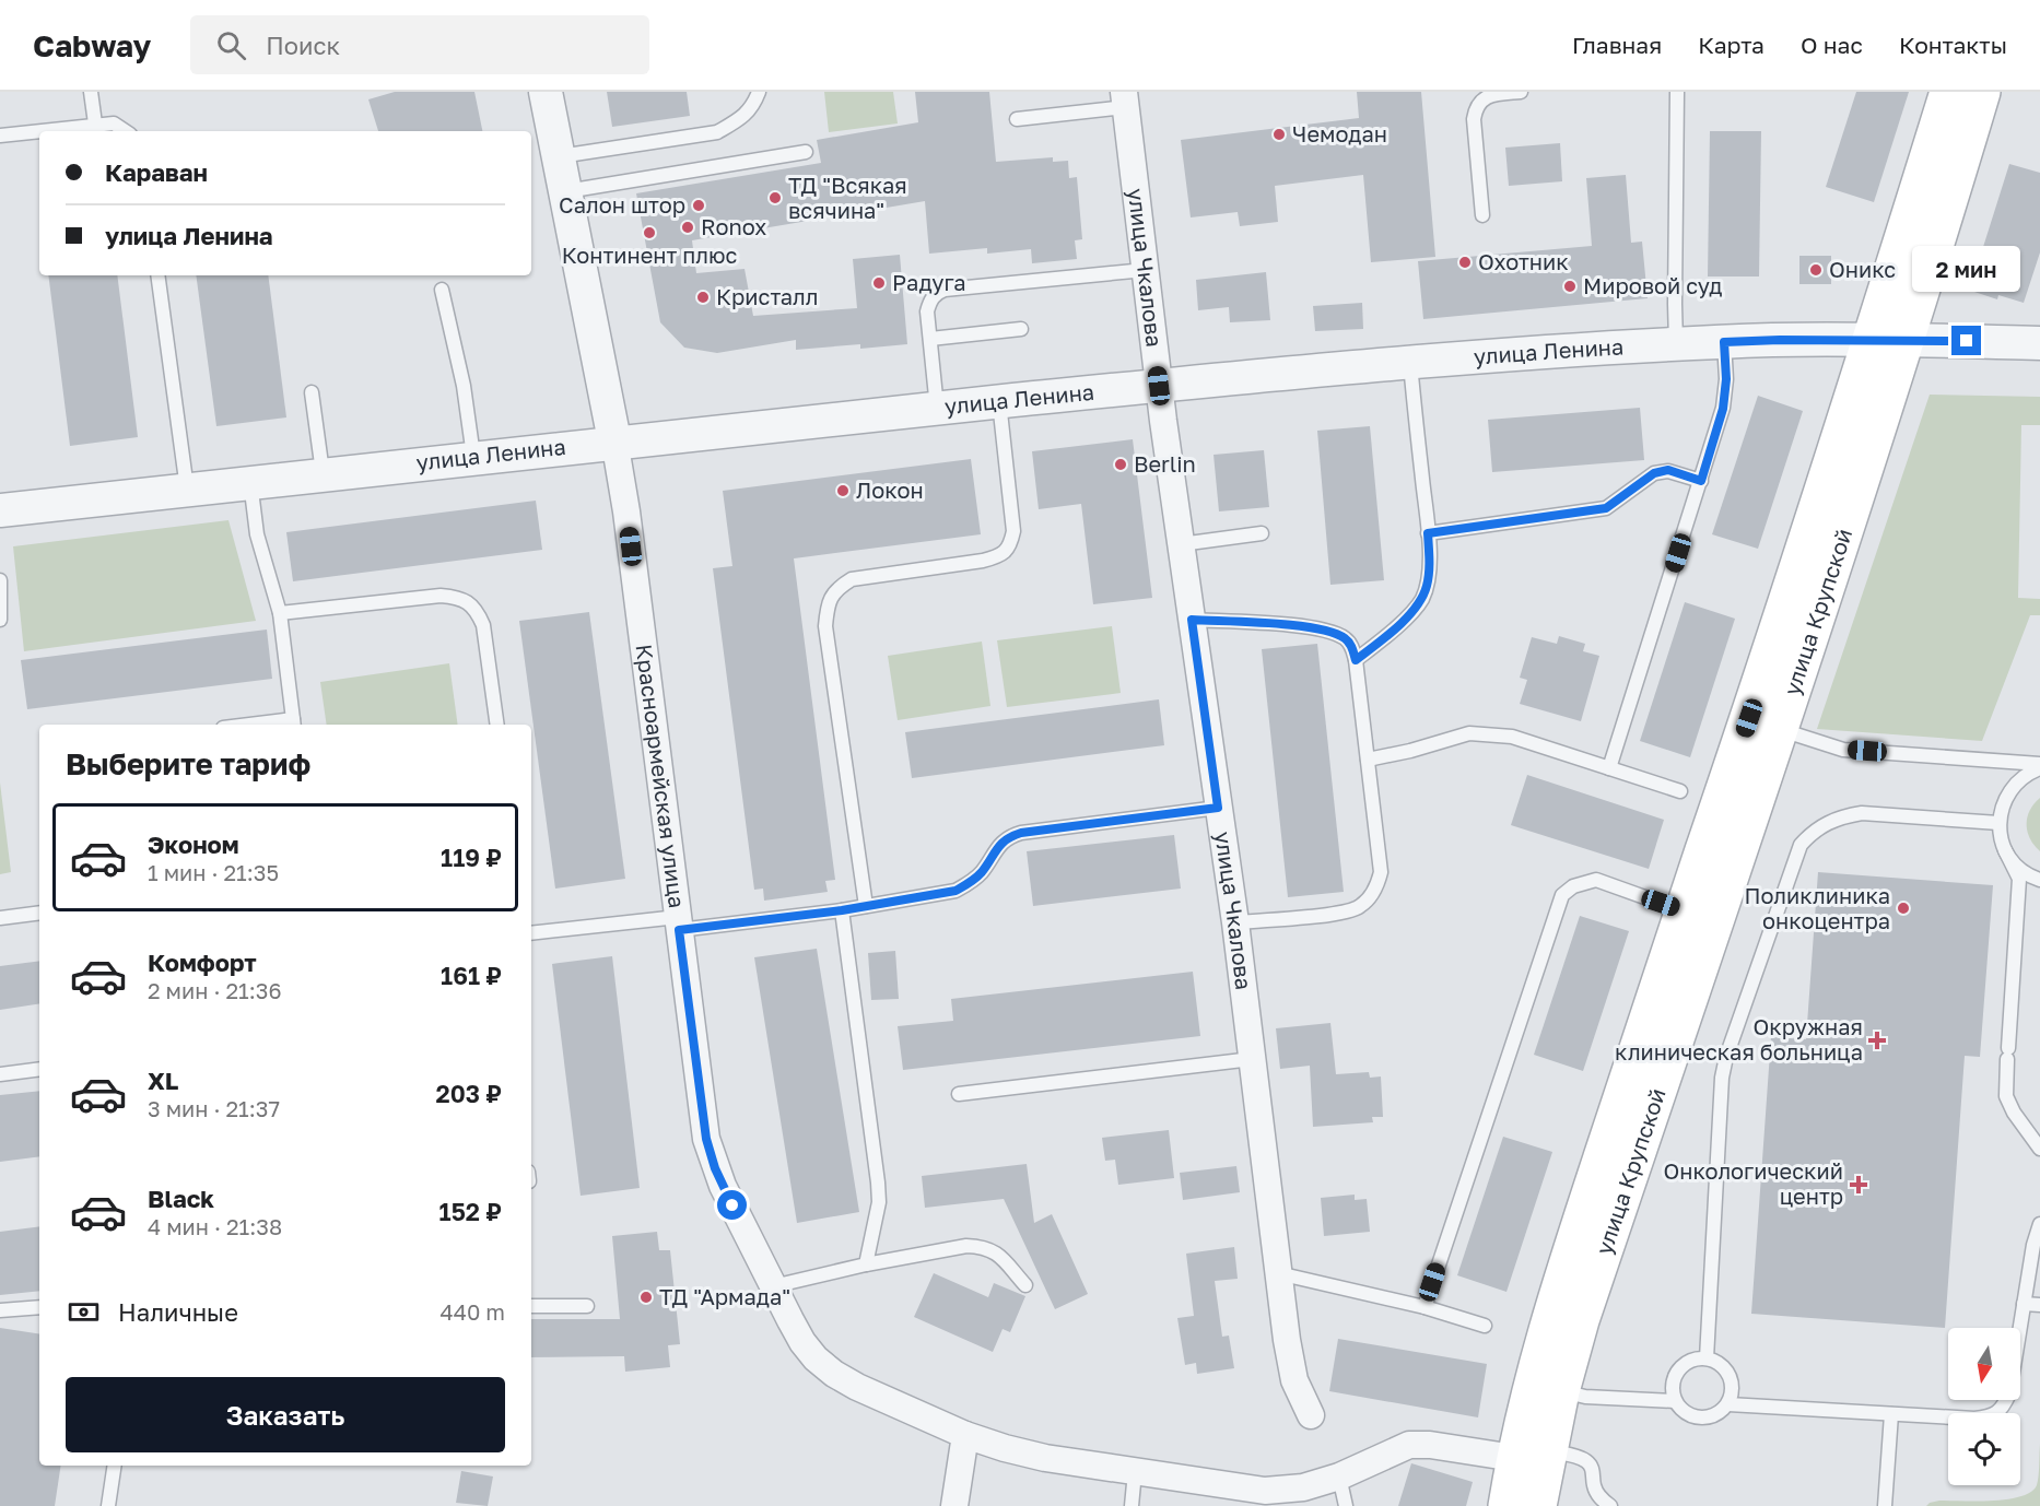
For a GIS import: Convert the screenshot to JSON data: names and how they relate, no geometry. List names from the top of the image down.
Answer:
{
  "streets": {
    "main road": ["улица Крупской"],
    "street": ["улица Чкалова", "улица Ленина", "Красноармейская улица"]
  },
  "crossings": [
    ["улица Чкалова", "улица Ленина"],
    ["улица Ленина", "улица Крупской"],
    ["улица Ленина", "Красноармейская улица"],
    ["улица Крупской", "Красноармейская улица"]
  ],
  "places": {
    "other": [
      "Чемодан",
      "ТД \"Всякая всячина\"",
      "Салон штор",
      "Ronox",
      "Континент плюс",
      "Охотник",
      "Оникс",
      "Радуга",
      "Мировой суд",
      "Кристалл",
      "Berlin",
      "Локон",
      "Поликлиника онкоцентра",
      "ТД \"Армада\""
    ],
    "health": ["Окружная клиническая больница", "Онкологический центр"]
  },
  "north": "bottom",
  "page": {
    "header": "Cabway",
    "search": "Поиск",
    "nav": [
      "Главная",
      "Карта",
      "О нас",
      "Контакты"
    ],
    "banner": ["Караван", "улица Ленина"],
    "bubble": "2 мин",
    "heading": "Выберите тариф",
    "list": [
      {
        "name": "Эконом",
        "note": "1 мин · 21:35",
        "value": "119 ₽"
      },
      {
        "name": "Комфорт",
        "note": "2 мин · 21:36",
        "value": "161 ₽"
      },
      {
        "name": "XL",
        "note": "3 мин · 21:37",
        "value": "203 ₽"
      },
      {
        "name": "Black",
        "note": "4 мин · 21:38",
        "value": "152 ₽"
      }
    ],
    "pay": ["Наличные", "440 m"],
    "buttons": "Заказать"
  }
}
